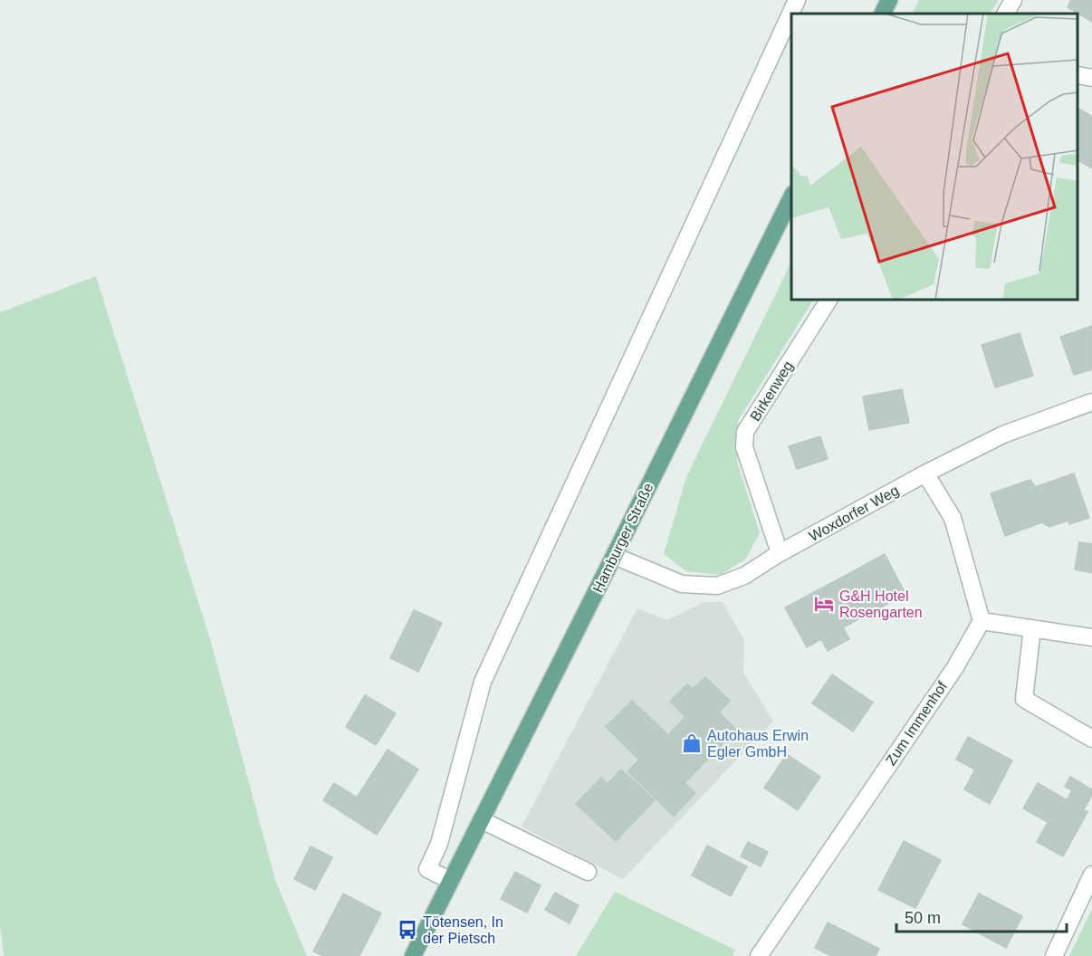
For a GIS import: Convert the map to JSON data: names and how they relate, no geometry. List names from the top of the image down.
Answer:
{
  "streets": {
    "main road": ["Hamburger Straße"],
    "street": ["Birkenweg", "Woxdorfer Weg", "Zum Immenhof"]
  },
  "crossings": [
    ["Birkenweg", "Woxdorfer Weg"],
    ["Woxdorfer Weg", "Hamburger Straße"]
  ],
  "places": {
    "hotel": ["G&H Hotel Rosengarten"],
    "shop": ["Autohaus Erwin Egler GmbH"],
    "bus stop": ["Tötensen, In der Pietsch"]
  },
  "scale_bar": "50 m"
}
